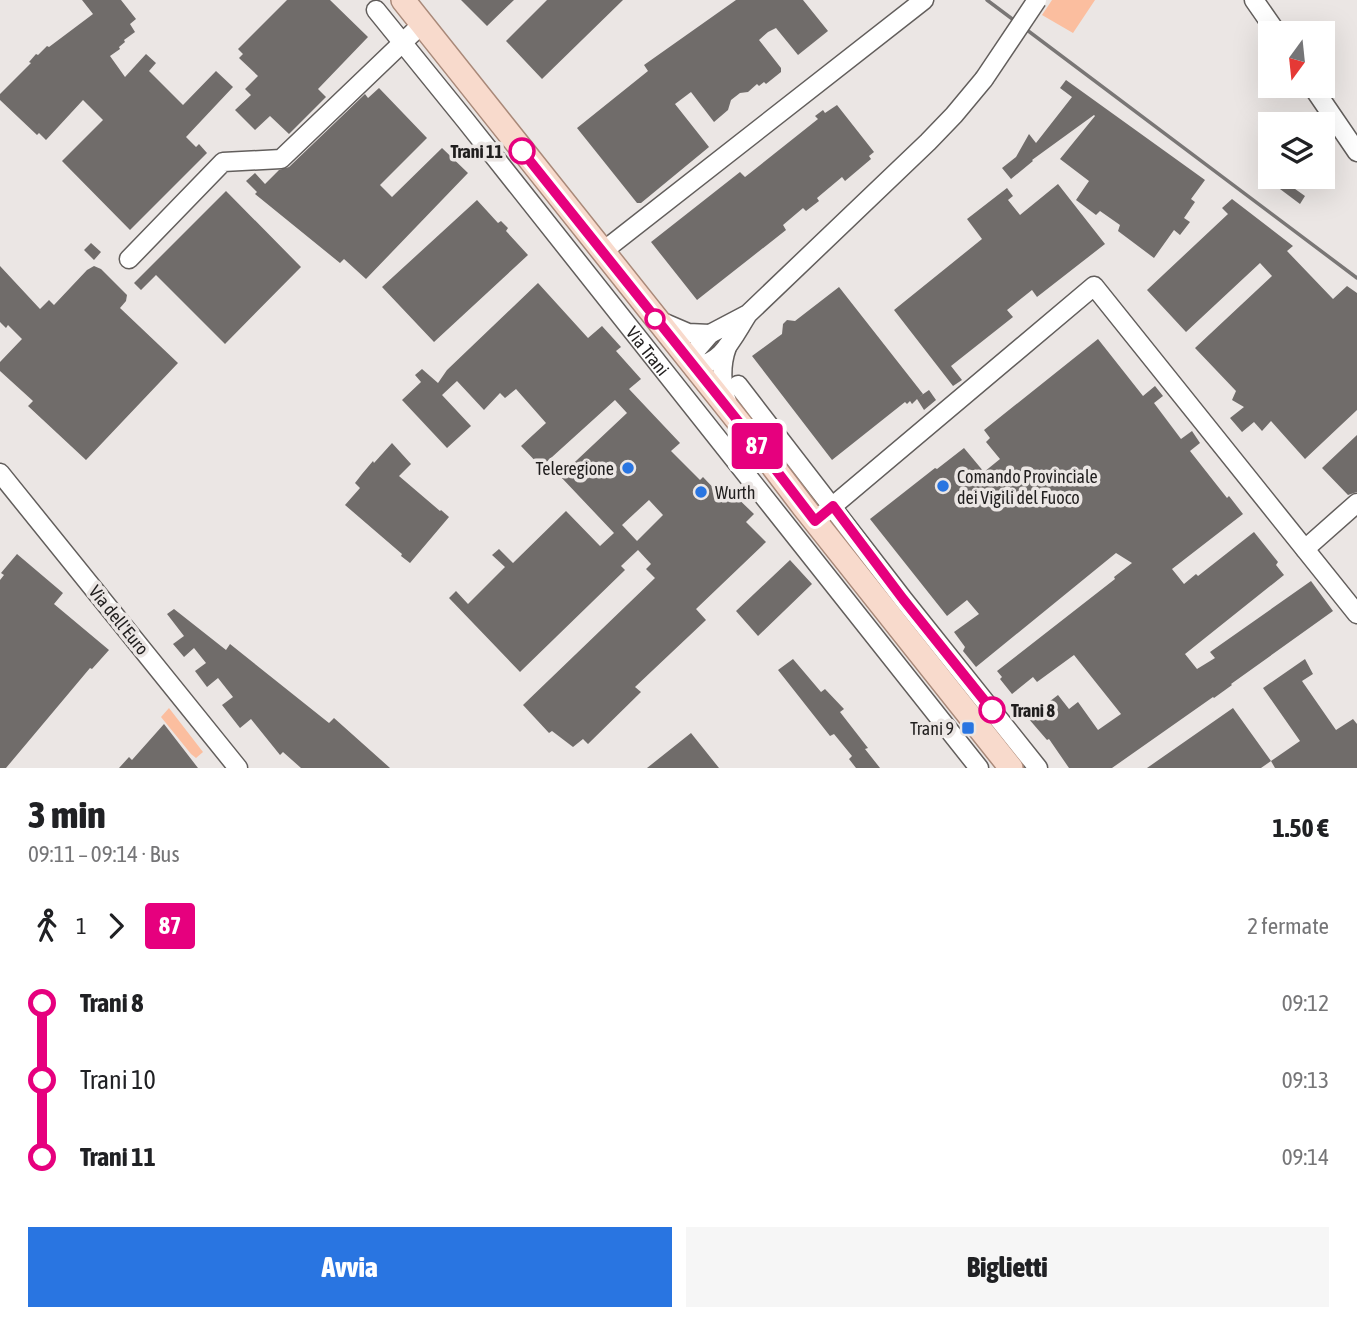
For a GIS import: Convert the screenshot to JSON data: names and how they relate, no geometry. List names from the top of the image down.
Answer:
{
  "streets": {
    "main road": ["Via Trani"],
    "street": ["Via dell'Euro"]
  },
  "places": {
    "other": [
      "Trani 11",
      "Teleregione",
      "Comando Provinciale dei Vigili del Fuoco",
      "Wurth",
      "Trani 8"
    ],
    "transit": ["Trani 9"]
  },
  "lines": ["bus line 87"],
  "north": "bottom",
  "page": {
    "on_map": "87",
    "heading": ["3 min", "09:11 – 09:14 · Bus", "1.50 €"],
    "legs": ["1", "87", "2 fermate"],
    "list": [
      {
        "name": "Trani 8",
        "value": "09:12"
      },
      {
        "name": "Trani 10",
        "value": "09:13"
      },
      {
        "name": "Trani 11",
        "value": "09:14"
      }
    ],
    "buttons": ["Avvia", "Biglietti"]
  }
}
